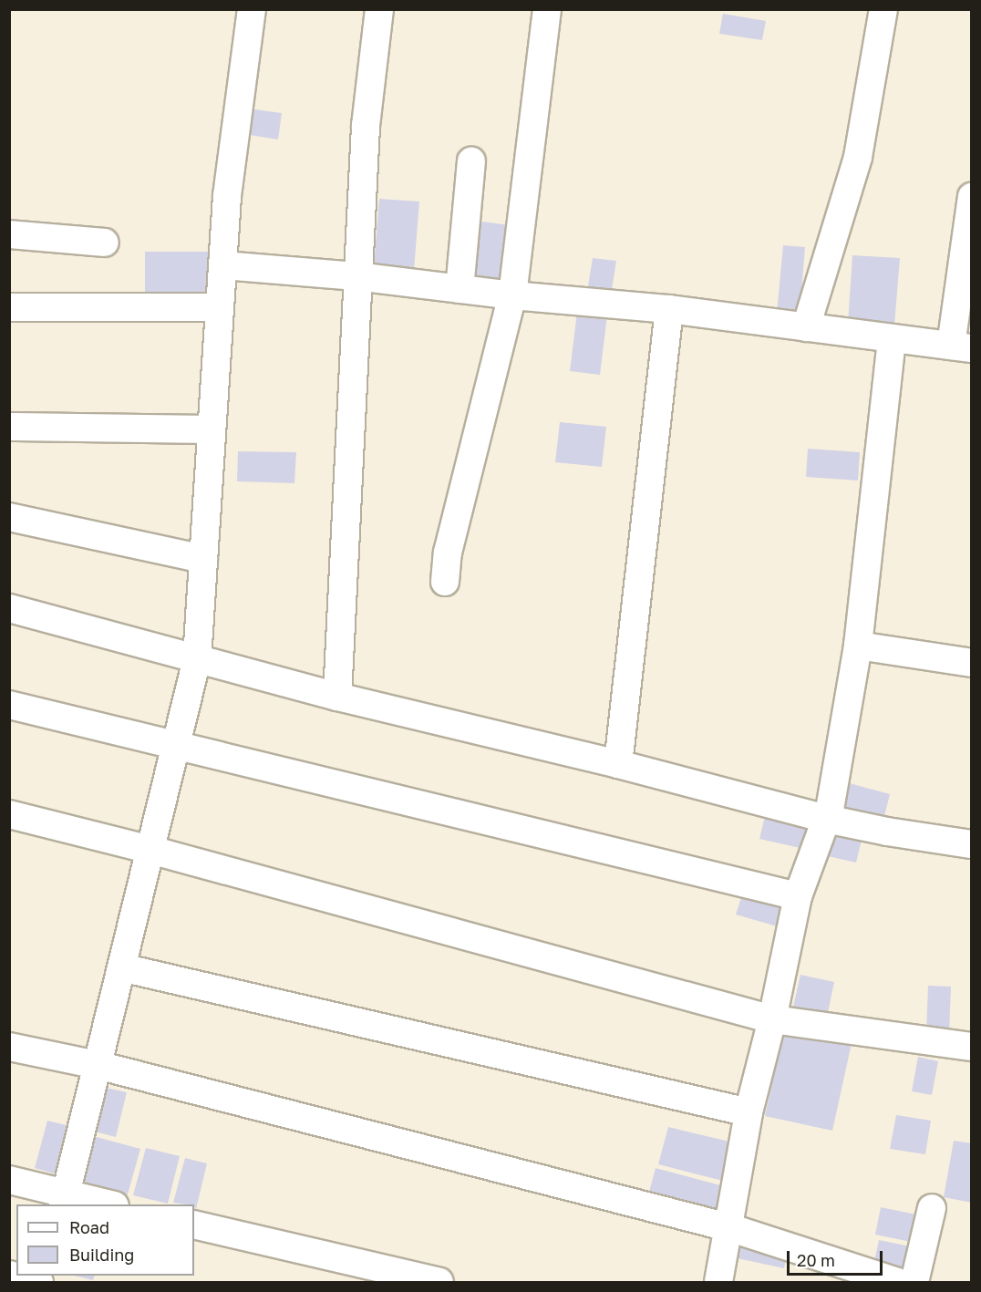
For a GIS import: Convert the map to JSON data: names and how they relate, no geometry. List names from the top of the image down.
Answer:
{
  "legend": ["Road", "Building"],
  "scale_bar": "20 m"
}
